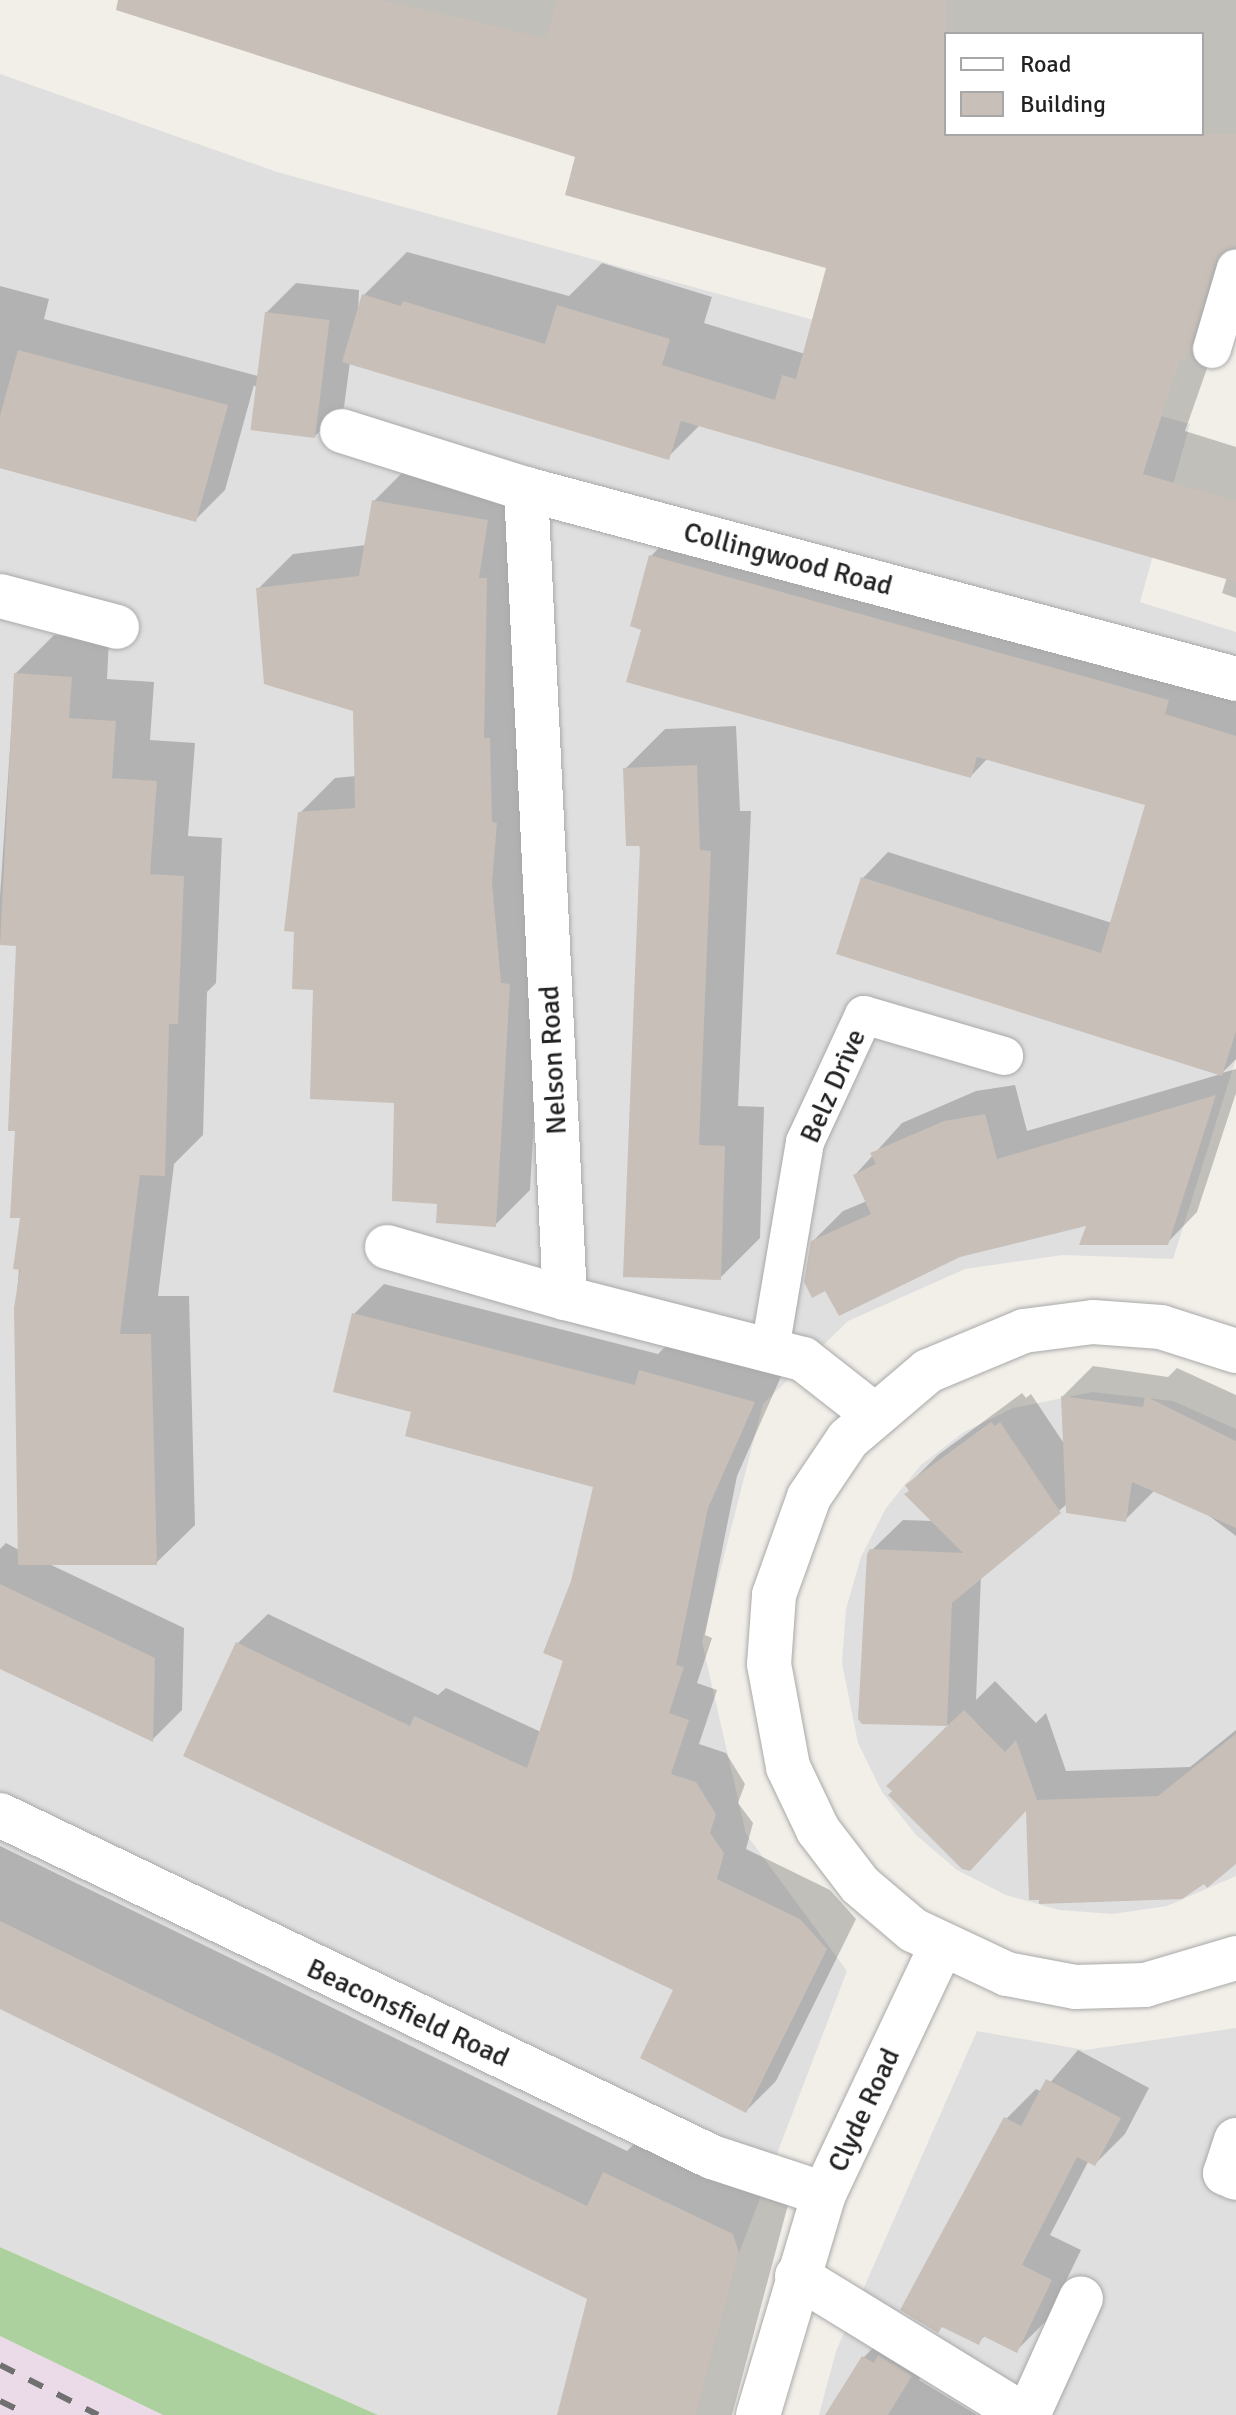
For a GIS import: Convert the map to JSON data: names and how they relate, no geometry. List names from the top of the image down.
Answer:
{
  "streets": {
    "street": [
      "Collingwood Road",
      "Nelson Road",
      "Beaconsfield Road",
      "Clyde Road"
    ],
    "lane": ["Belz Drive"]
  },
  "crossings": [
    ["Collingwood Road", "Nelson Road"],
    ["Beaconsfield Road", "Clyde Road"]
  ],
  "legend": ["Road", "Building"]
}
